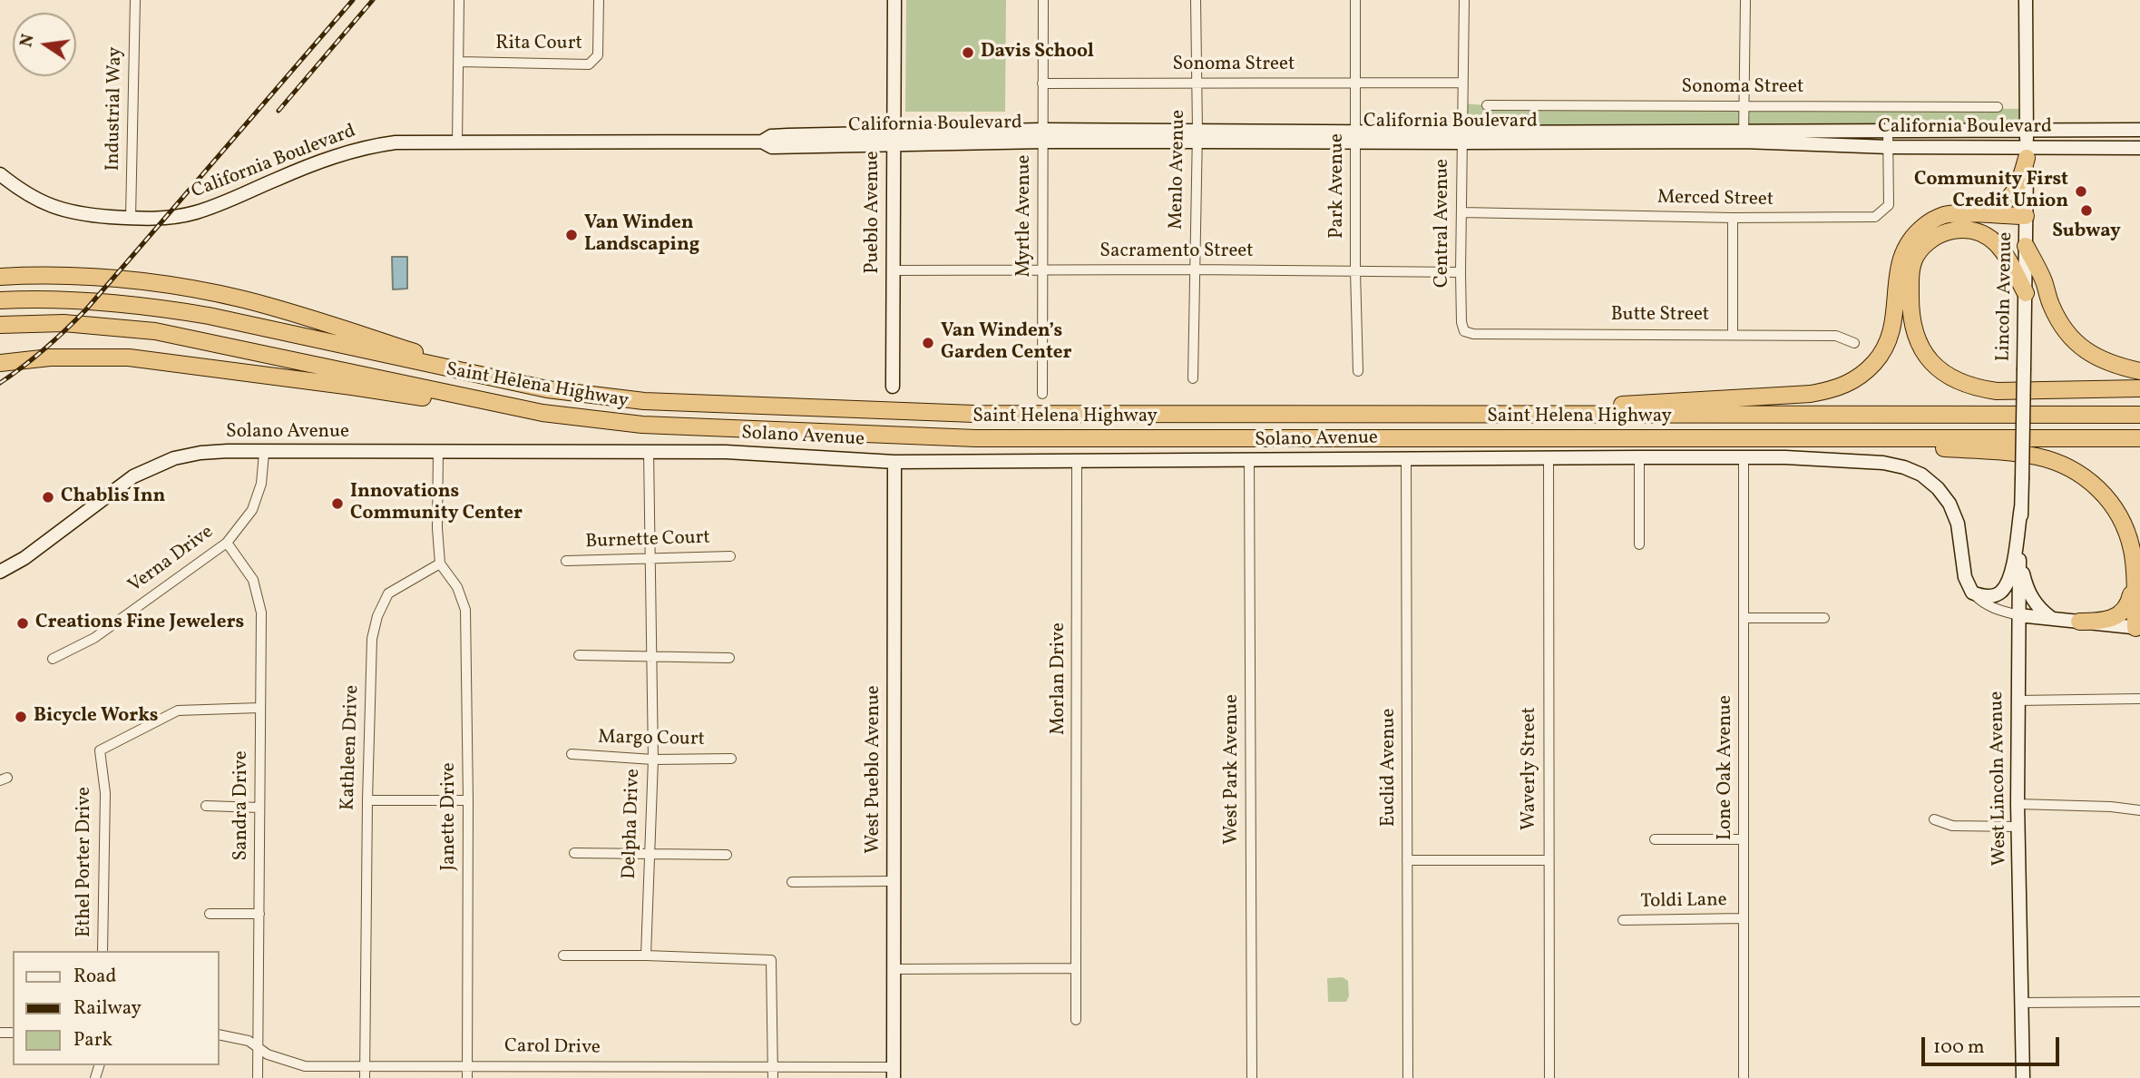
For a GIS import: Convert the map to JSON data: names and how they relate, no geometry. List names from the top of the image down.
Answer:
{
  "streets": {
    "highway": ["Saint Helena Highway"],
    "street": [
      "Rita Court",
      "Sonoma Street",
      "Industrial Way",
      "California Boulevard",
      "Menlo Avenue",
      "Park Avenue",
      "Merced Street",
      "Pueblo Avenue",
      "Myrtle Avenue",
      "Central Avenue",
      "Sacramento Street",
      "Lincoln Avenue",
      "Butte Street",
      "Solano Avenue",
      "Burnette Court",
      "Verna Drive",
      "Morlan Drive",
      "Margo Court",
      "Kathleen Drive",
      "Euclid Avenue",
      "Lone Oak Avenue",
      "Waverly Street",
      "West Pueblo Avenue",
      "West Park Avenue",
      "West Lincoln Avenue",
      "Sandra Drive",
      "Janette Drive",
      "Delpha Drive",
      "Ethel Porter Drive",
      "Toldi Lane",
      "Carol Drive"
    ]
  },
  "crossings": [
    ["Sonoma Street", "Menlo Avenue"],
    ["Sonoma Street", "Park Avenue"],
    ["Sonoma Street", "Myrtle Avenue"],
    ["Sonoma Street", "Central Avenue"],
    ["Industrial Way", "California Boulevard"],
    ["California Boulevard", "Menlo Avenue"],
    ["California Boulevard", "Park Avenue"],
    ["California Boulevard", "Merced Street"],
    ["California Boulevard", "Pueblo Avenue"],
    ["California Boulevard", "Myrtle Avenue"],
    ["California Boulevard", "Central Avenue"],
    ["California Boulevard", "Lincoln Avenue"],
    ["Menlo Avenue", "Sacramento Street"],
    ["Park Avenue", "Sacramento Street"],
    ["Merced Street", "Central Avenue"],
    ["Pueblo Avenue", "Sacramento Street"],
    ["Myrtle Avenue", "Sacramento Street"],
    ["Central Avenue", "Sacramento Street"],
    ["Central Avenue", "Butte Street"],
    ["Lincoln Avenue", "West Lincoln Avenue"],
    ["Solano Avenue", "Verna Drive"],
    ["Solano Avenue", "Morlan Drive"],
    ["Solano Avenue", "Euclid Avenue"],
    ["Solano Avenue", "Lone Oak Avenue"],
    ["Solano Avenue", "Waverly Street"],
    ["Solano Avenue", "West Pueblo Avenue"],
    ["Solano Avenue", "West Park Avenue"],
    ["Solano Avenue", "Delpha Drive"],
    ["Burnette Court", "Delpha Drive"],
    ["Verna Drive", "Sandra Drive"],
    ["Margo Court", "Delpha Drive"],
    ["Kathleen Drive", "Janette Drive"],
    ["Kathleen Drive", "Carol Drive"],
    ["Lone Oak Avenue", "Toldi Lane"],
    ["West Pueblo Avenue", "Carol Drive"],
    ["Sandra Drive", "Ethel Porter Drive"],
    ["Sandra Drive", "Carol Drive"],
    ["Janette Drive", "Carol Drive"]
  ],
  "places": [
    "Davis School",
    "Community First Credit Union",
    "Subway",
    "Van Winden Landscaping",
    "Van Winden’s Garden Center",
    "Chablis Inn",
    "Innovations Community Center",
    "Creations Fine Jewelers",
    "Bicycle Works"
  ],
  "legend": ["Road", "Railway", "Park"],
  "scale_bar": "100 m",
  "north": "left"
}
